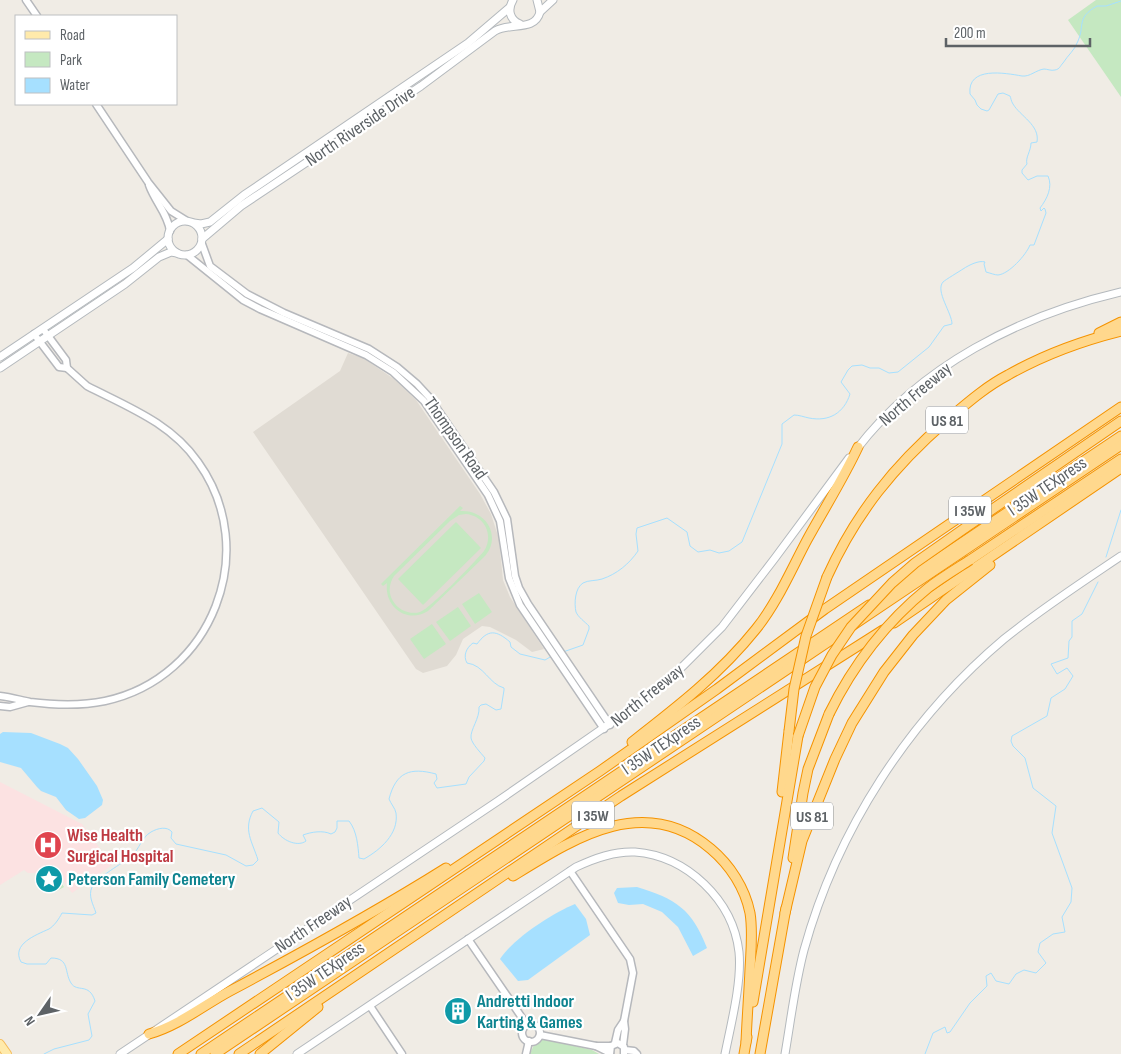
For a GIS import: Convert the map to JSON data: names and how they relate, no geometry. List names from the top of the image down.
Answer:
{
  "streets": {
    "highway": [
      "North Freeway",
      "US 81",
      "I 35W TEXpress",
      "I 35W"
    ],
    "main road": ["North Riverside Drive"],
    "street": ["Thompson Road"]
  },
  "crossings": [
    ["North Riverside Drive", "Thompson Road"],
    ["North Freeway", "Thompson Road"],
    ["US 81", "I 35W"]
  ],
  "places": {
    "hospital": ["Wise Health Surgical Hospital"],
    "place": ["Peterson Family Cemetery"],
    "building": ["Andretti Indoor Karting & Games"]
  },
  "legend": ["Road", "Park", "Water"],
  "scale_bar": "200 m",
  "north": "bottom left"
}
